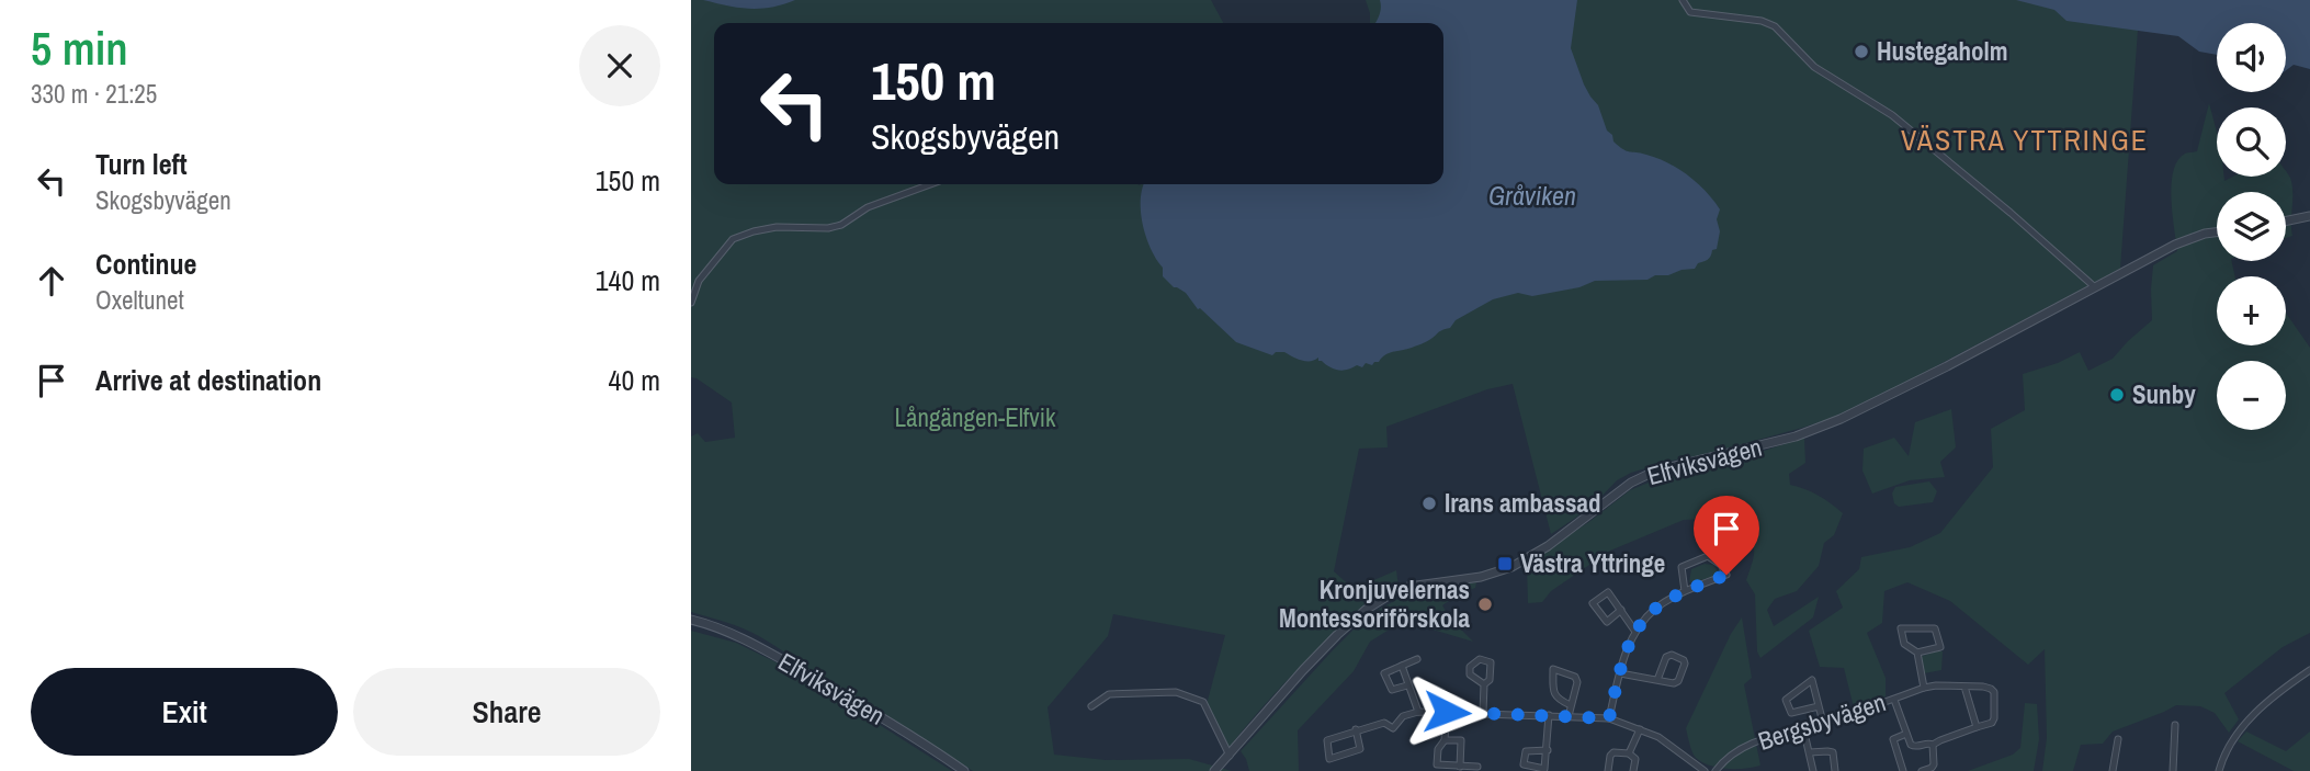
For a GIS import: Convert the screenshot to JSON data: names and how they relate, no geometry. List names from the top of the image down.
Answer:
{
  "streets": {
    "street": ["Elfviksvägen", "Bergsbyvägen"]
  },
  "districts": ["VÄSTRA YTTRINGE"],
  "water": ["Gråviken"],
  "parks": ["Långängen-Elfvik"],
  "places": {
    "other": [
      "Hustegaholm",
      "Sunby",
      "Irans ambassad",
      "Kronjuvelernas Montessoriförskola"
    ],
    "transit": ["Västra Yttringe"]
  },
  "page": {
    "heading": ["5 min", "330 m · 21:25"],
    "map_buttons": ["+", "−"],
    "turn": ["150 m", "Skogsbyvägen"],
    "list": [
      {
        "name": "Turn left",
        "note": "Skogsbyvägen",
        "value": "150 m"
      },
      {
        "name": "Continue",
        "note": "Oxeltunet",
        "value": "140 m"
      },
      {
        "name": "Arrive at destination",
        "value": "40 m"
      }
    ],
    "buttons": ["Exit", "Share"]
  }
}
